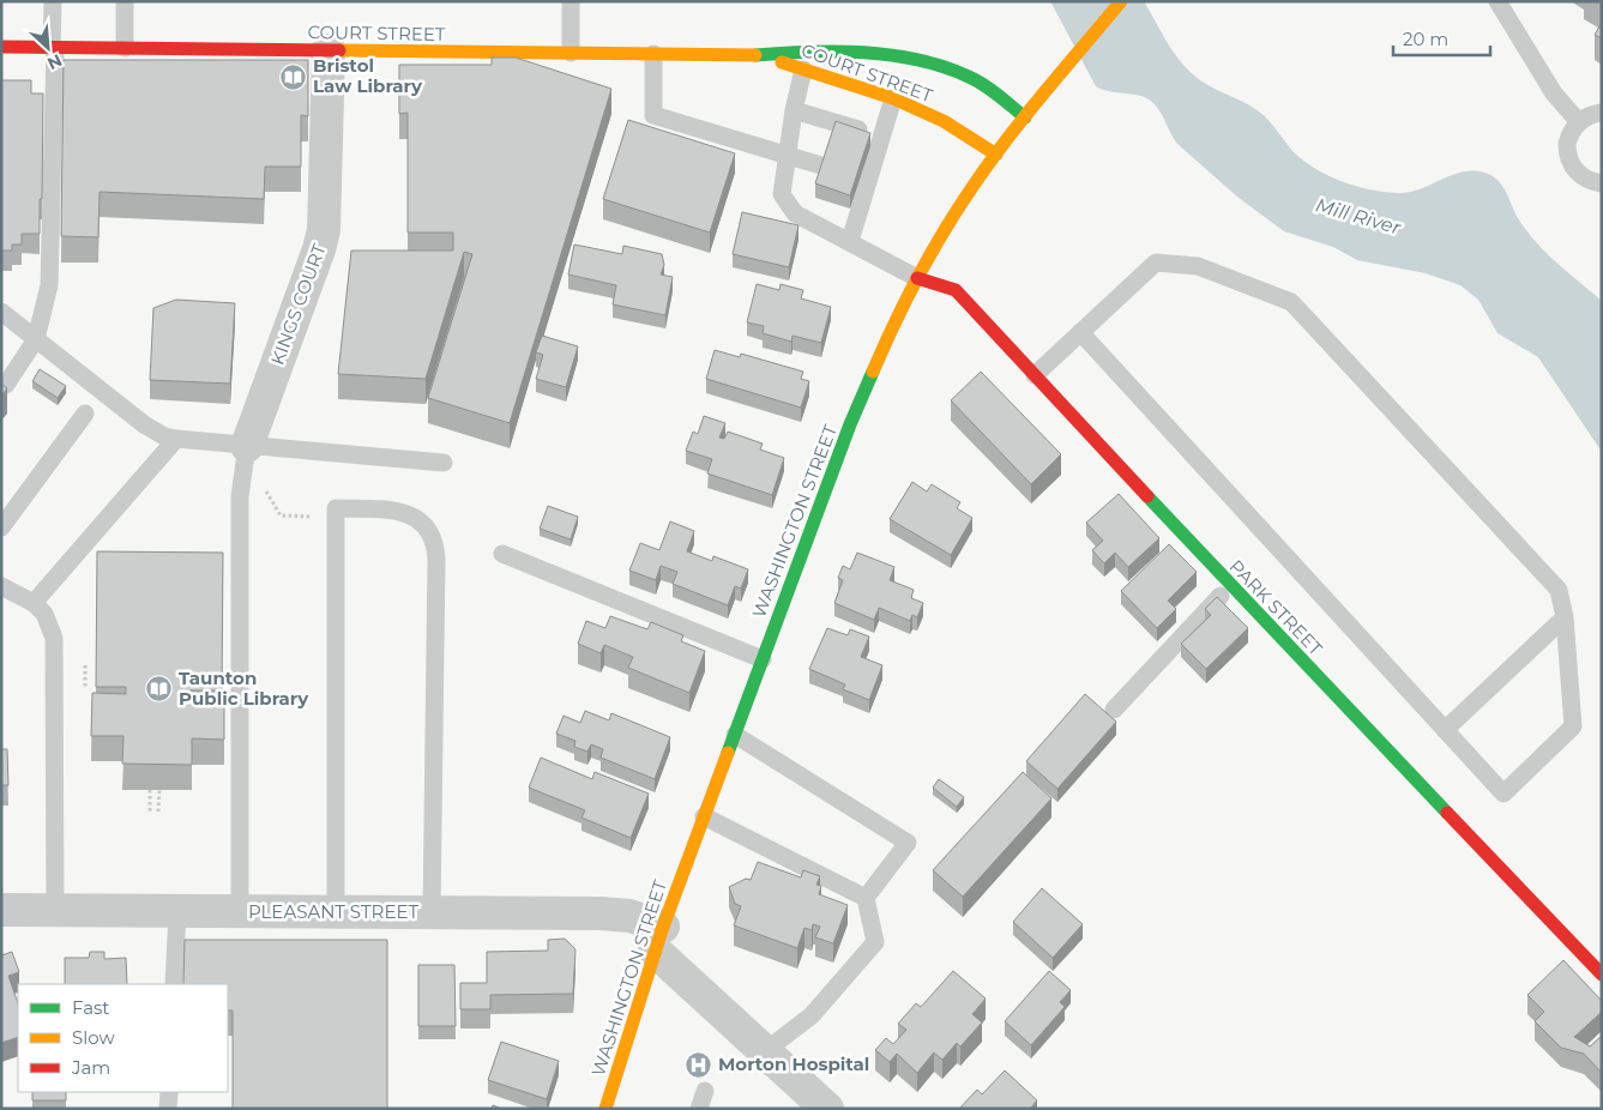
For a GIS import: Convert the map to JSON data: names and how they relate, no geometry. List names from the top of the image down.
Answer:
{
  "streets": {
    "main road": ["COURT STREET", "WASHINGTON STREET", "PARK STREET"],
    "street": ["KINGS COURT", "PLEASANT STREET"]
  },
  "crossings": [
    ["COURT STREET", "KINGS COURT"],
    ["COURT STREET", "WASHINGTON STREET"],
    ["WASHINGTON STREET", "PARK STREET"],
    ["WASHINGTON STREET", "PLEASANT STREET"]
  ],
  "water": ["Mill River"],
  "places": {
    "library": ["Bristol Law Library", "Taunton Public Library"],
    "hospital": ["Morton Hospital"]
  },
  "legend": ["Fast", "Slow", "Jam"],
  "scale_bar": "20 m",
  "north": "bottom right"
}
